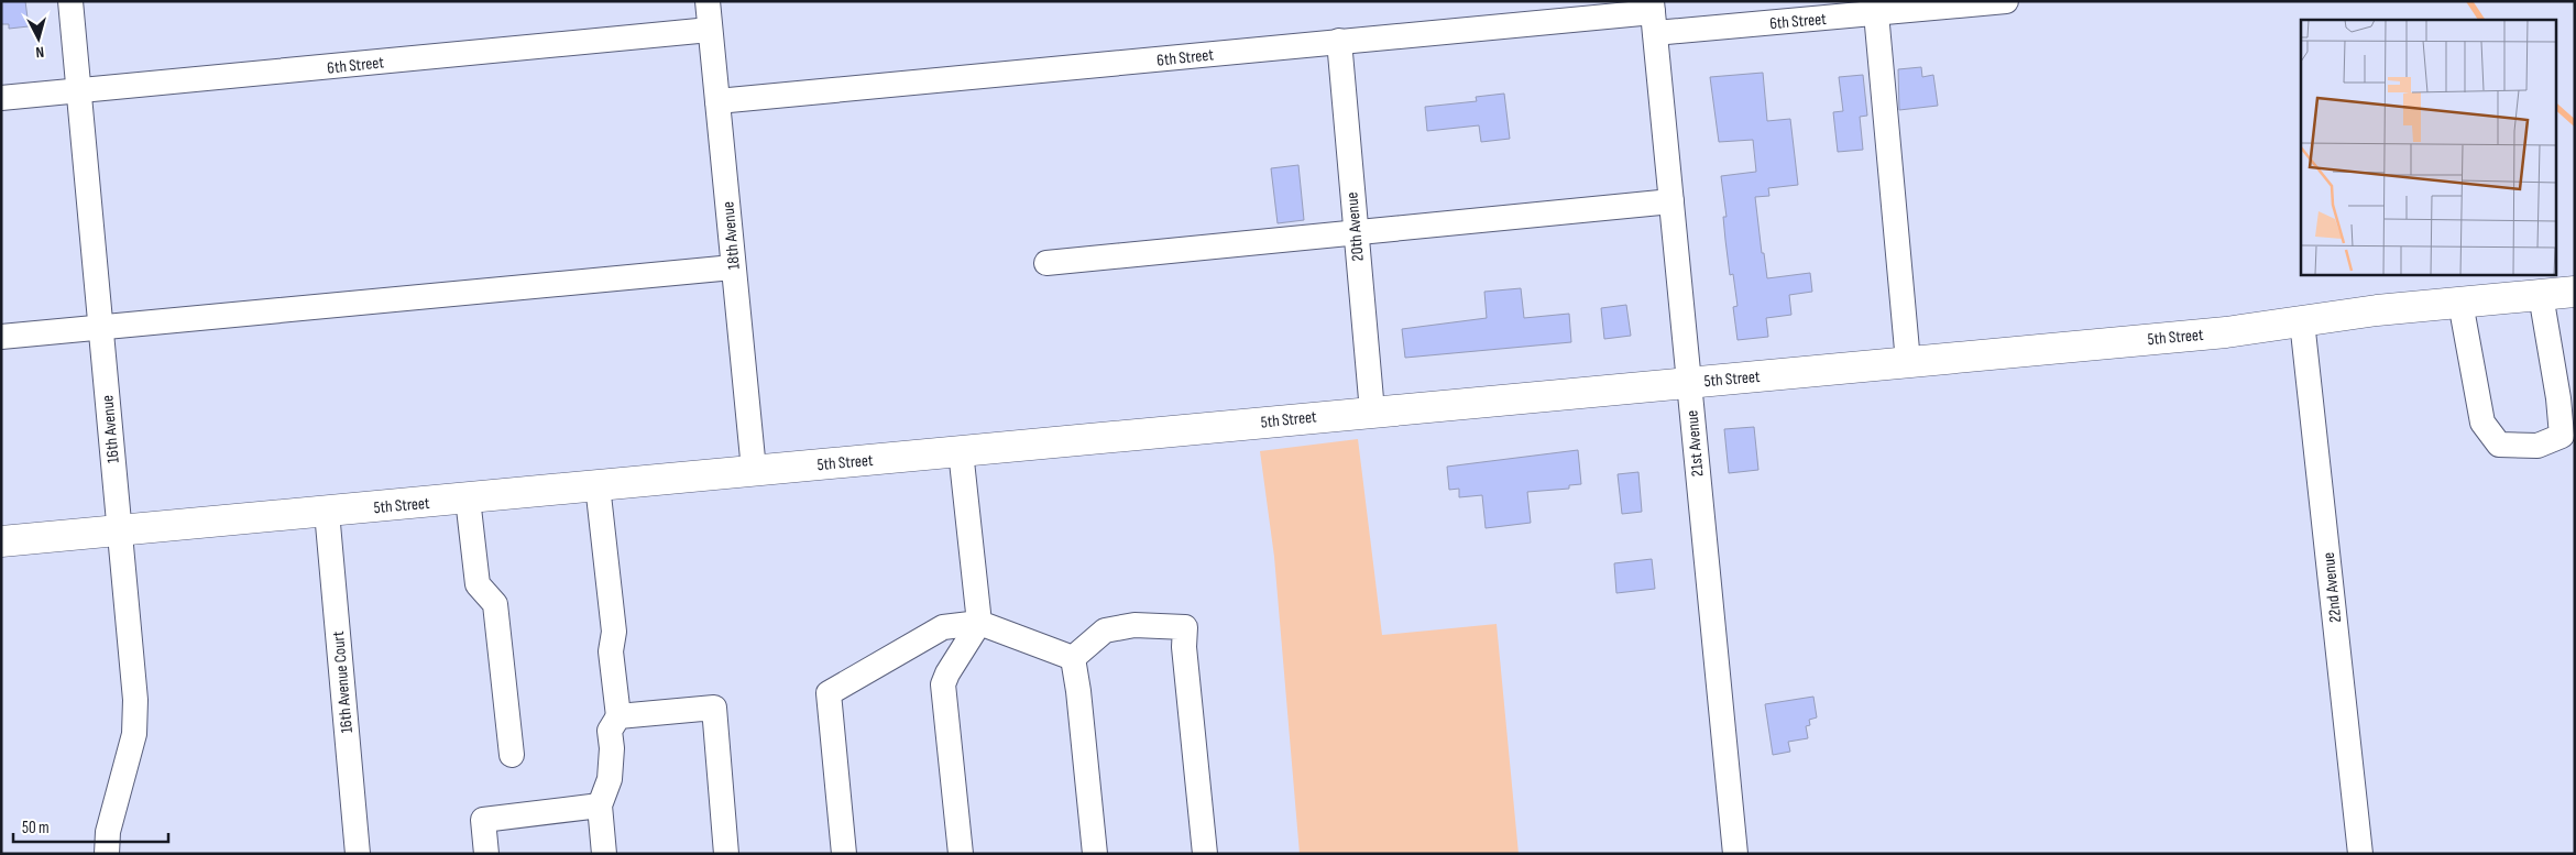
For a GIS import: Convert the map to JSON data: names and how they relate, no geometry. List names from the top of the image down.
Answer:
{
  "streets": {
    "main road": ["5th Street"],
    "street": [
      "6th Street",
      "20th Avenue",
      "18th Avenue",
      "16th Avenue",
      "21st Avenue",
      "22nd Avenue",
      "16th Avenue Court"
    ]
  },
  "crossings": [
    ["6th Street", "20th Avenue"],
    ["6th Street", "18th Avenue"],
    ["6th Street", "16th Avenue"],
    ["6th Street", "21st Avenue"],
    ["20th Avenue", "5th Street"],
    ["18th Avenue", "5th Street"],
    ["5th Street", "16th Avenue"],
    ["5th Street", "21st Avenue"],
    ["5th Street", "22nd Avenue"],
    ["5th Street", "16th Avenue Court"]
  ],
  "scale_bar": "50 m",
  "north": "bottom"
}
